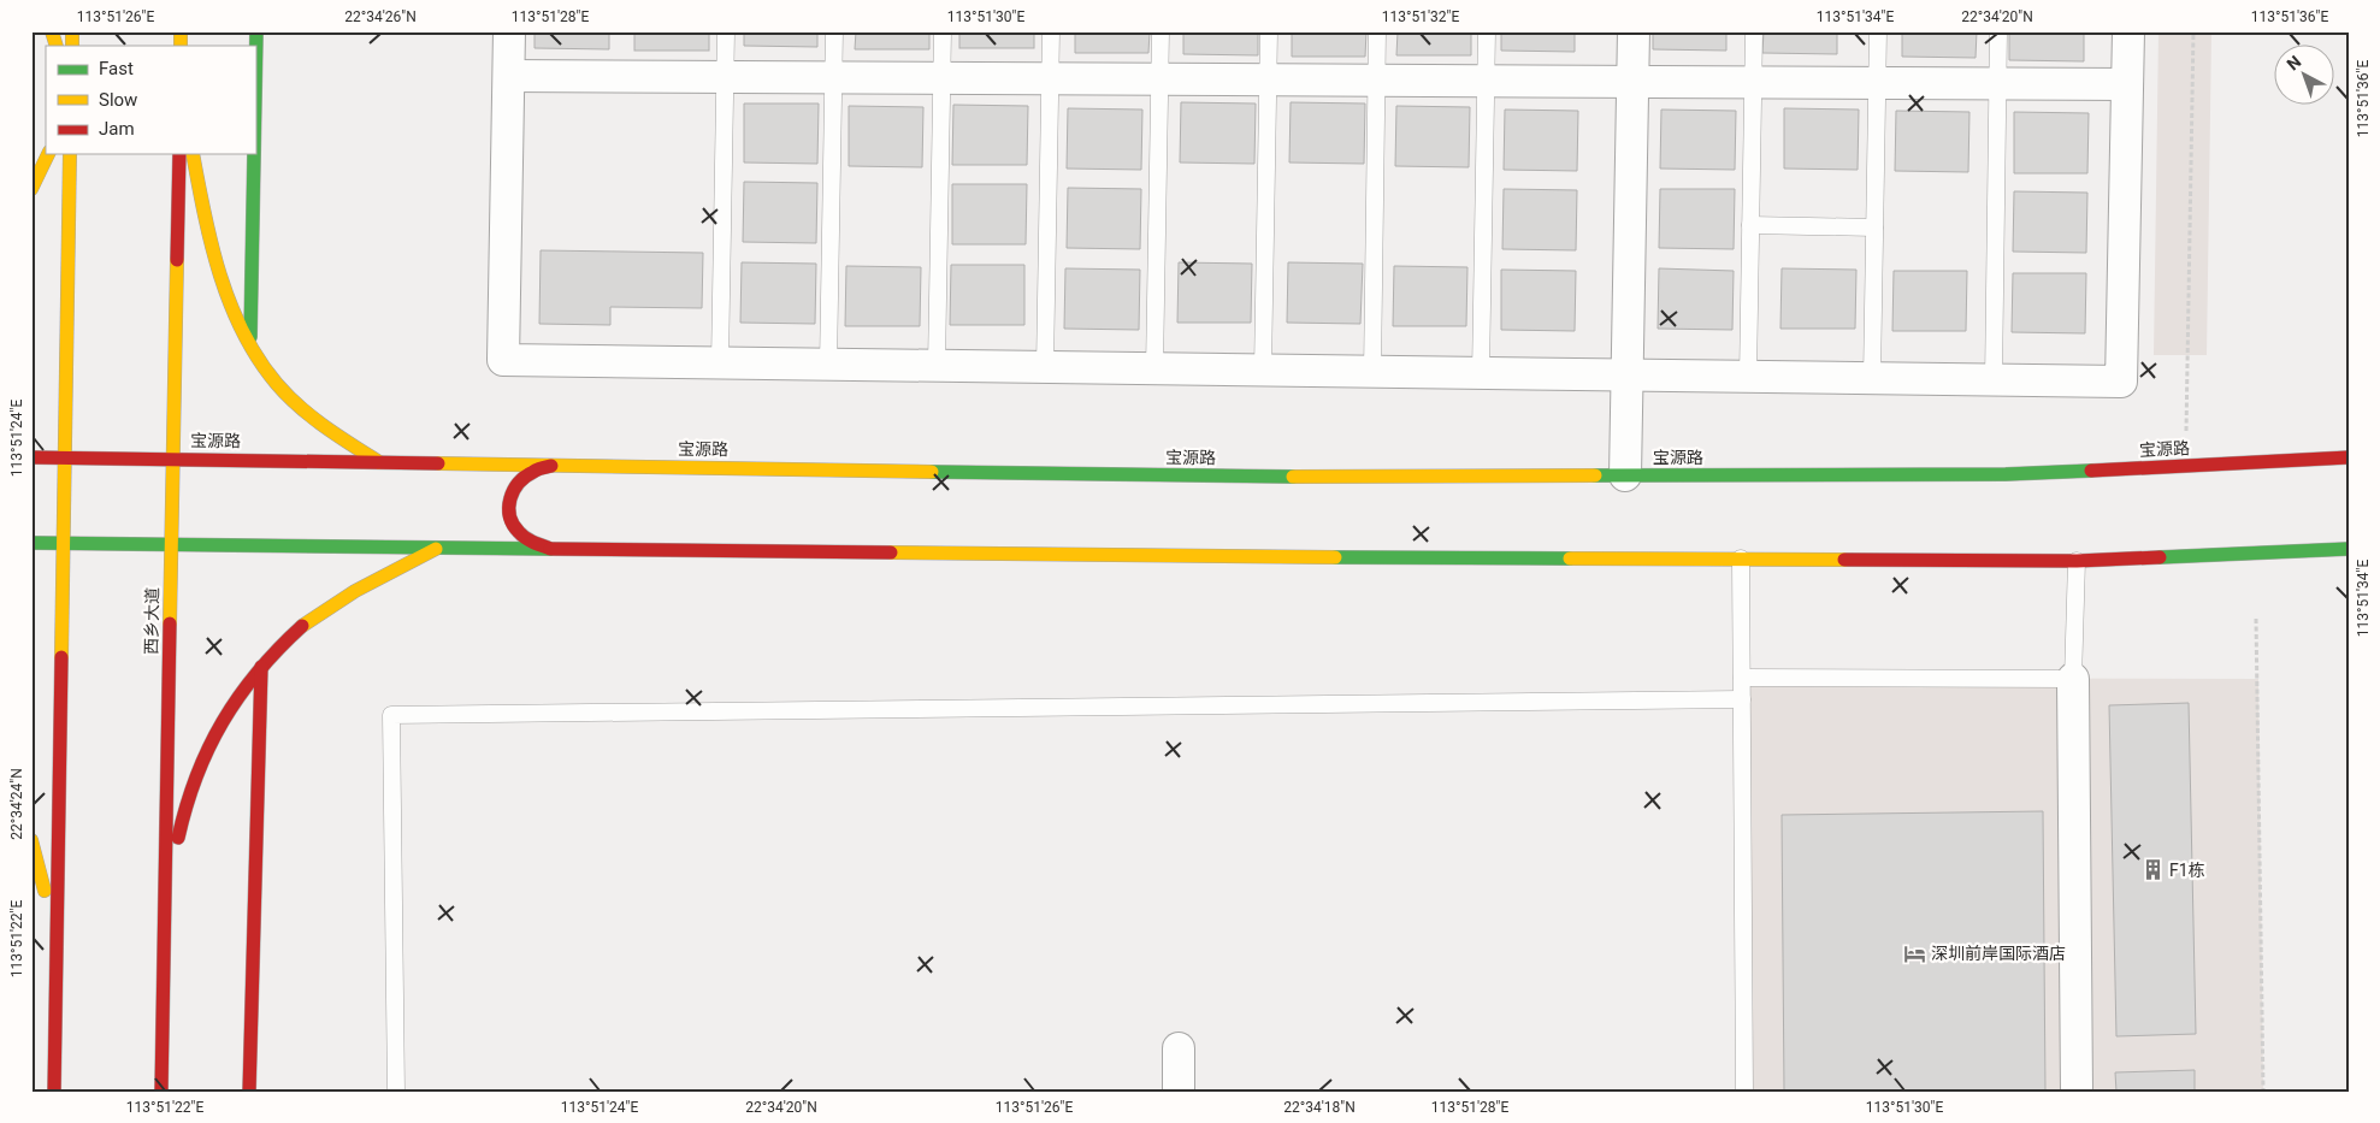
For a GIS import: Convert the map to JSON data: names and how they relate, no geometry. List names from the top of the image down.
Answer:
{
  "streets": {
    "main road": ["宝源路", "西乡大道"]
  },
  "crossings": [
    ["宝源路", "西乡大道"]
  ],
  "places": {
    "building": ["F1栋"],
    "hotel": ["深圳前岸国际酒店"]
  },
  "legend": ["Fast", "Slow", "Jam"],
  "north": "top left",
  "coordinates": [
    "113°51'26\"E",
    "22°34'26\"N",
    "113°51'28\"E",
    "113°51'30\"E",
    "113°51'32\"E",
    "113°51'34\"E",
    "22°34'20\"N",
    "113°51'36\"E",
    "113°51'24\"E",
    "22°34'24\"N",
    "113°51'22\"E",
    "22°34'18\"N"
  ]
}
